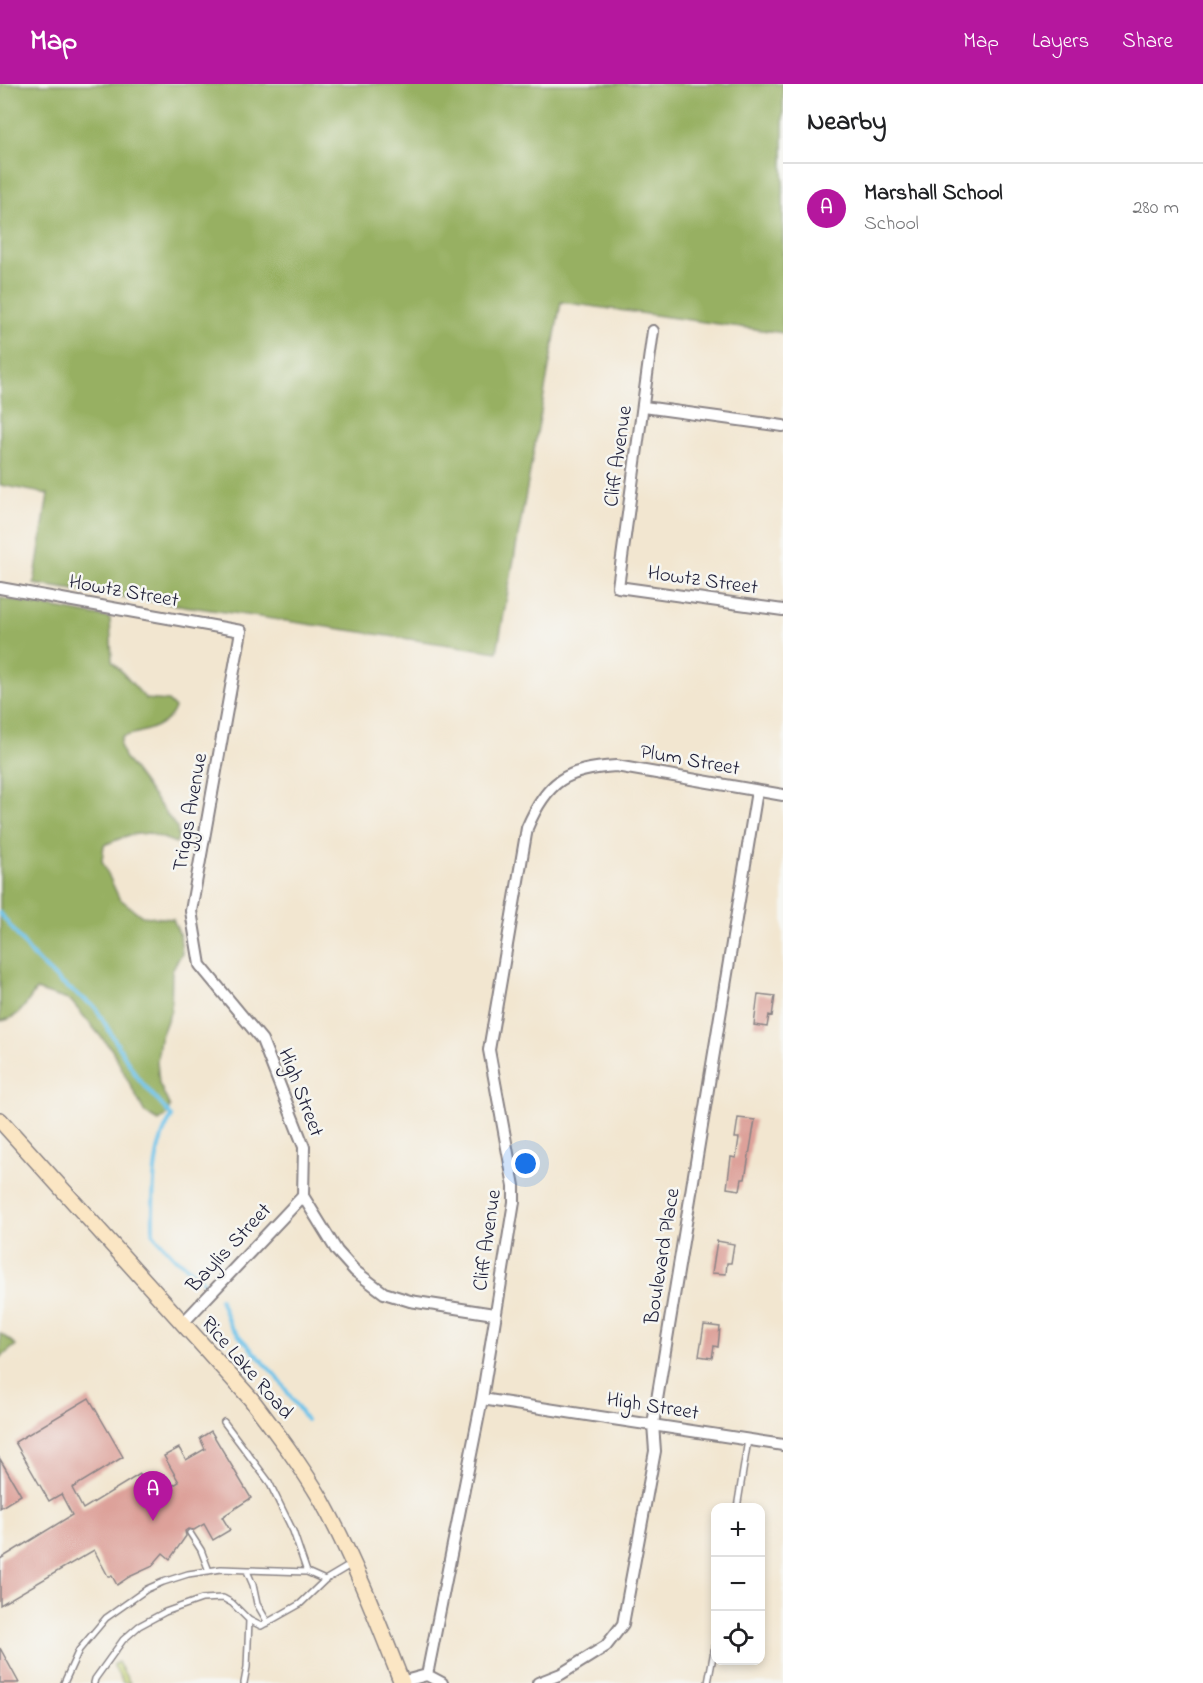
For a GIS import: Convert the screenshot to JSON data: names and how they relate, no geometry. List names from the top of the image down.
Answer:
{
  "streets": {
    "main road": ["Rice Lake Road"],
    "street": [
      "Cliff Avenue",
      "Howtz Street",
      "Plum Street",
      "Triggs Avenue",
      "High Street",
      "Baylis Street",
      "Boulevard Place"
    ]
  },
  "crossings": [
    ["Cliff Avenue", "Howtz Street"],
    ["Cliff Avenue", "Plum Street"],
    ["Cliff Avenue", "High Street"],
    ["Howtz Street", "Triggs Avenue"],
    ["Plum Street", "Boulevard Place"],
    ["Triggs Avenue", "High Street"],
    ["High Street", "Baylis Street"],
    ["High Street", "Boulevard Place"],
    ["Baylis Street", "Rice Lake Road"]
  ],
  "page": {
    "header": "Map",
    "nav": ["Map", "Layers", "Share"],
    "heading": "Nearby",
    "list": [
      {
        "mark": "A",
        "name": "Marshall School",
        "note": "School",
        "value": "280 m"
      }
    ],
    "pins": "A",
    "map_buttons": ["+", "−"]
  }
}
